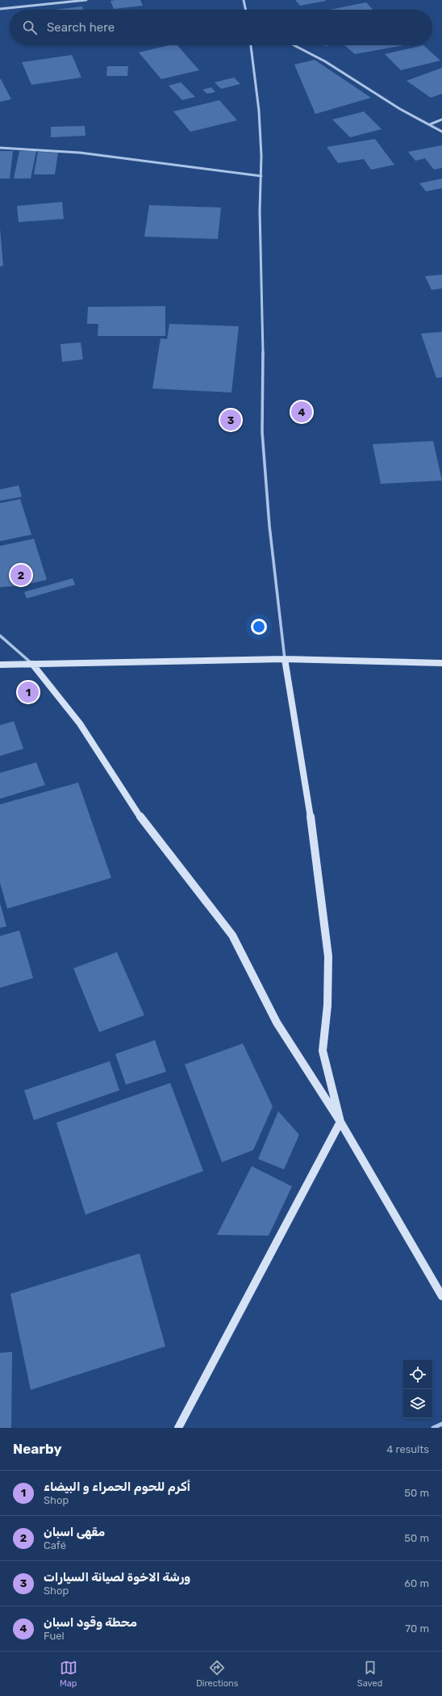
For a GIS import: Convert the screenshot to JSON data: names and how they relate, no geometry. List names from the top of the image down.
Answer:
{
  "page": {
    "search": "Search here",
    "pins": [
      "4",
      "3",
      "2",
      "1"
    ],
    "heading": ["Nearby", "4 results"],
    "list": [
      {
        "mark": "1",
        "name": "أكرم للحوم الحمراء و البيضاء",
        "note": "Shop",
        "value": "50 m"
      },
      {
        "mark": "2",
        "name": "مقهى اسبان",
        "note": "Café",
        "value": "50 m"
      },
      {
        "mark": "3",
        "name": "ورشة الاخوة لصيانة السيارات",
        "note": "Shop",
        "value": "60 m"
      },
      {
        "mark": "4",
        "name": "محطة وقود اسبان",
        "note": "Fuel",
        "value": "70 m"
      }
    ],
    "nav": ["Map", "Directions", "Saved"]
  }
}
